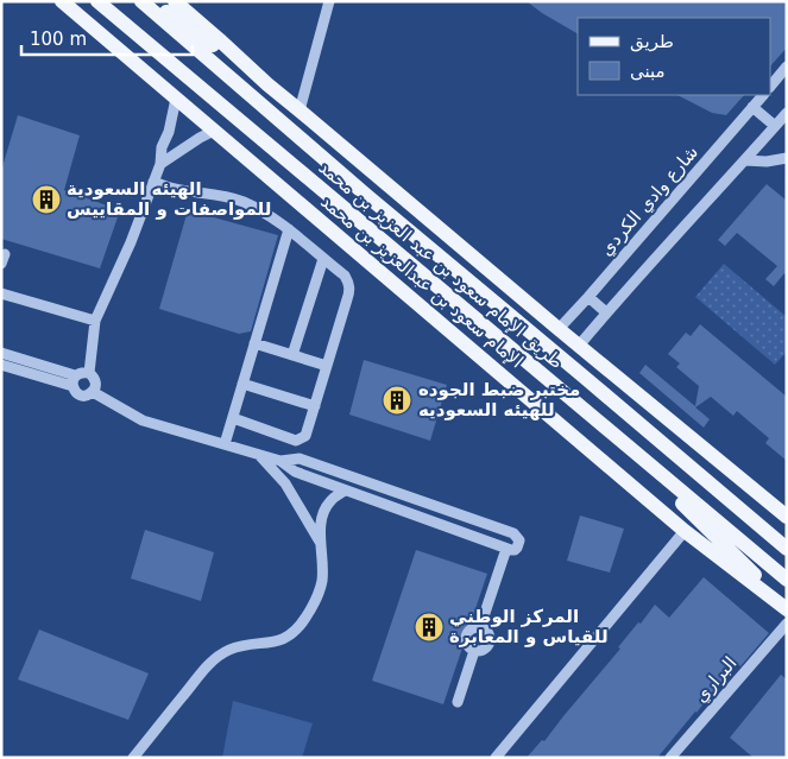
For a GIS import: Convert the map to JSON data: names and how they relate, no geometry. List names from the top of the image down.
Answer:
{
  "streets": {
    "main road": ["طريق الإمام سعود بن عبد العزيز بن محمد", "الإمام سعود بن عبدالعزيز بن محمد"],
    "street": ["شارع وادي الكردي", "البراري"]
  },
  "places": {
    "building": ["الهيئه السعودية للمواصفات و المقاييس", "مختبر ضبط الجوده للهيئه السعوديه", "المركز الوطني للقياس و المعابرة"]
  },
  "legend": ["طريق", "مبنى"],
  "scale_bar": "100 m"
}
